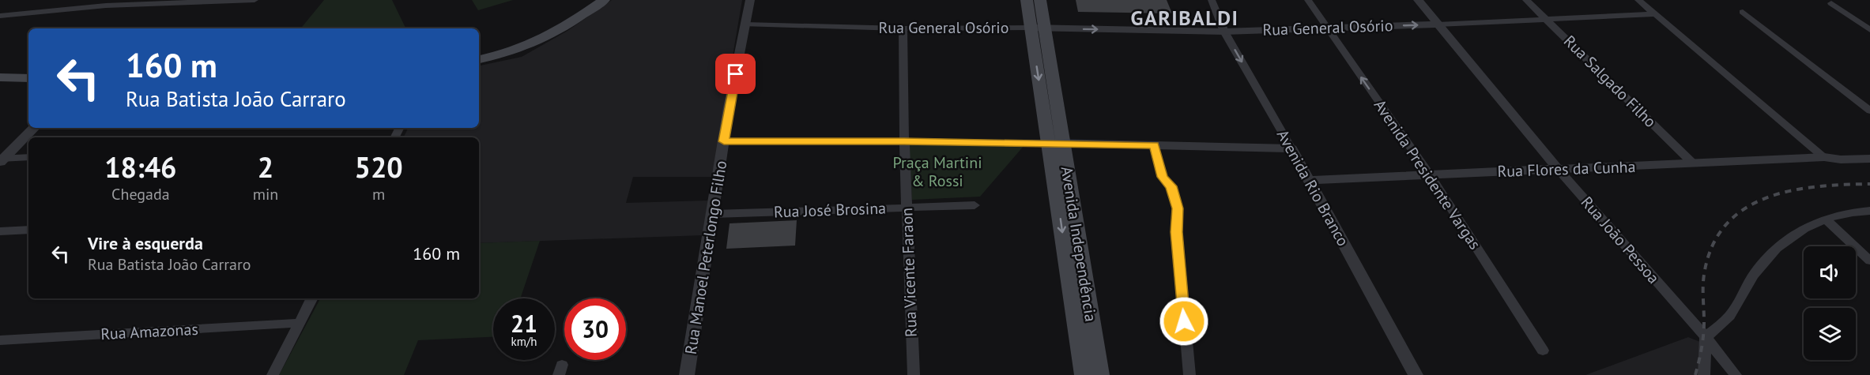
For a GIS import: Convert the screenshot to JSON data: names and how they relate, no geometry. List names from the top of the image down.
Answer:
{
  "streets": {
    "main road": ["Avenida Independência"],
    "street": [
      "Rua General Osório",
      "Rua Salgado Filho",
      "Rua Flores da Cunha",
      "Avenida Presidente Vargas",
      "Avenida Rio Branco",
      "Rua José Brosina",
      "Rua João Pessoa",
      "Rua Manoel Peterlongo Filho",
      "Rua Vicente Faraon",
      "Rua Amazonas"
    ]
  },
  "crossings": [
    ["Rua General Osório", "Rua Salgado Filho"],
    ["Rua General Osório", "Avenida Presidente Vargas"],
    ["Rua General Osório", "Avenida Rio Branco"],
    ["Rua General Osório", "Rua João Pessoa"],
    ["Rua General Osório", "Avenida Independência"],
    ["Rua General Osório", "Rua Manoel Peterlongo Filho"],
    ["Rua General Osório", "Rua Vicente Faraon"],
    ["Rua Salgado Filho", "Rua Flores da Cunha"],
    ["Rua Flores da Cunha", "Avenida Presidente Vargas"],
    ["Rua Flores da Cunha", "Avenida Rio Branco"],
    ["Rua Flores da Cunha", "Rua João Pessoa"],
    ["Rua José Brosina", "Rua Manoel Peterlongo Filho"],
    ["Rua José Brosina", "Rua Vicente Faraon"]
  ],
  "one_way": ["Avenida Presidente Vargas"],
  "districts": ["GARIBALDI"],
  "parks": ["Praça Martini & Rossi"],
  "page": {
    "turn": ["160 m", "Rua Batista João Carraro"],
    "eta": [
      "18:46",
      "Chegada",
      "2",
      "min",
      "520",
      "m"
    ],
    "list": [
      {
        "name": "Vire à esquerda",
        "note": "Rua Batista João Carraro",
        "value": "160 m"
      }
    ],
    "speed": "21 km/h",
    "limit": "30"
  }
}
